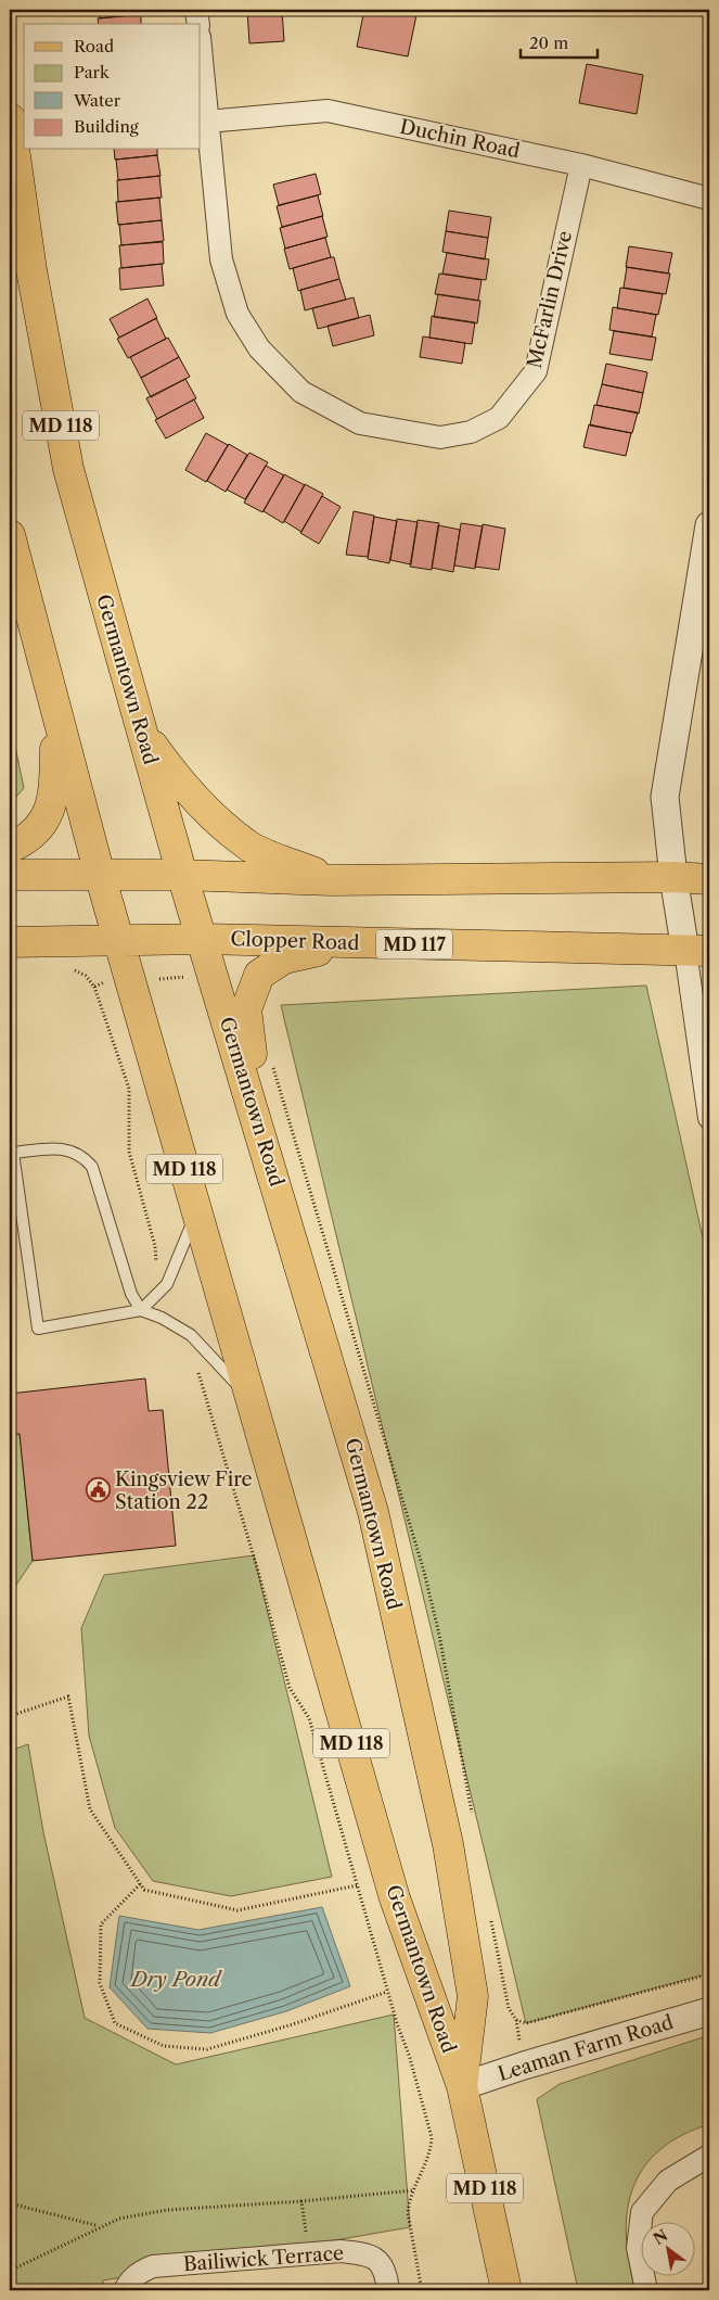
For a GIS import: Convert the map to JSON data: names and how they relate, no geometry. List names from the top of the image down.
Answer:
{
  "streets": {
    "main road": [
      "MD 118",
      "Germantown Road",
      "Clopper Road",
      "MD 117"
    ],
    "street": [
      "Duchin Road",
      "McFarlin Drive",
      "Leaman Farm Road",
      "Bailiwick Terrace"
    ]
  },
  "crossings": [
    ["Duchin Road", "McFarlin Drive"],
    ["Germantown Road", "Clopper Road"],
    ["Germantown Road", "Leaman Farm Road"]
  ],
  "water": ["Dry Pond"],
  "places": {
    "public building": ["Kingsview Fire Station 22"]
  },
  "legend": [
    "Road",
    "Park",
    "Water",
    "Building"
  ],
  "scale_bar": "20 m",
  "north": "top left"
}
